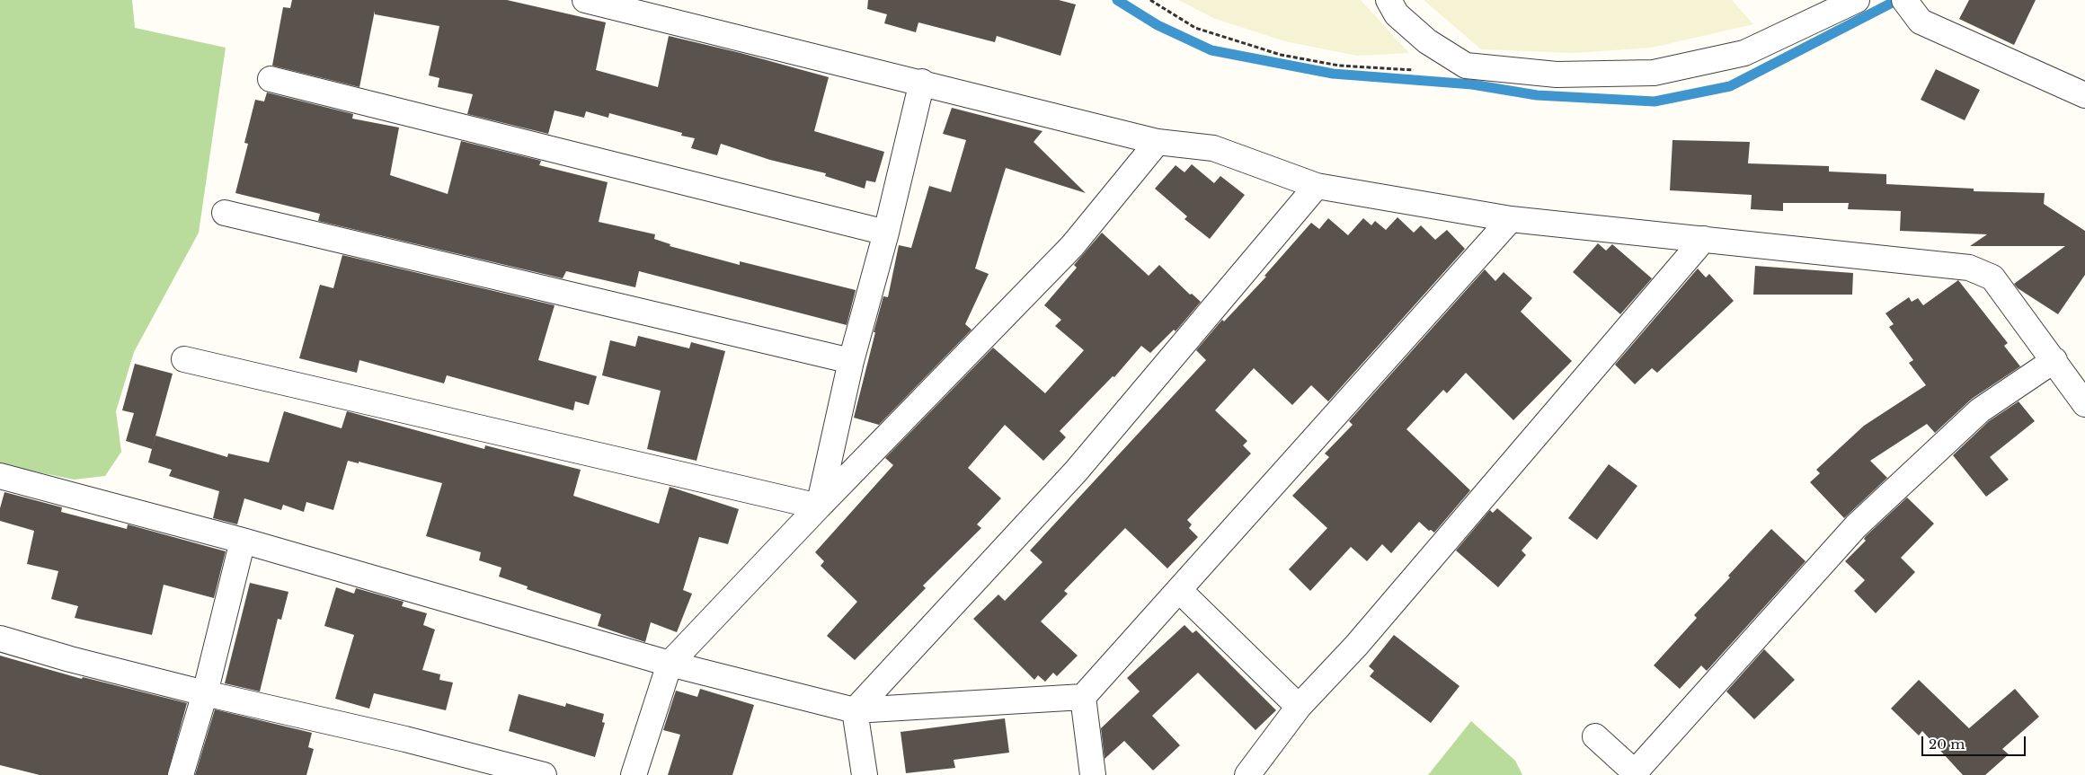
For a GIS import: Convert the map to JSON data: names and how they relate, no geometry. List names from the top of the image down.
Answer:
{
  "scale_bar": "20 m"
}
